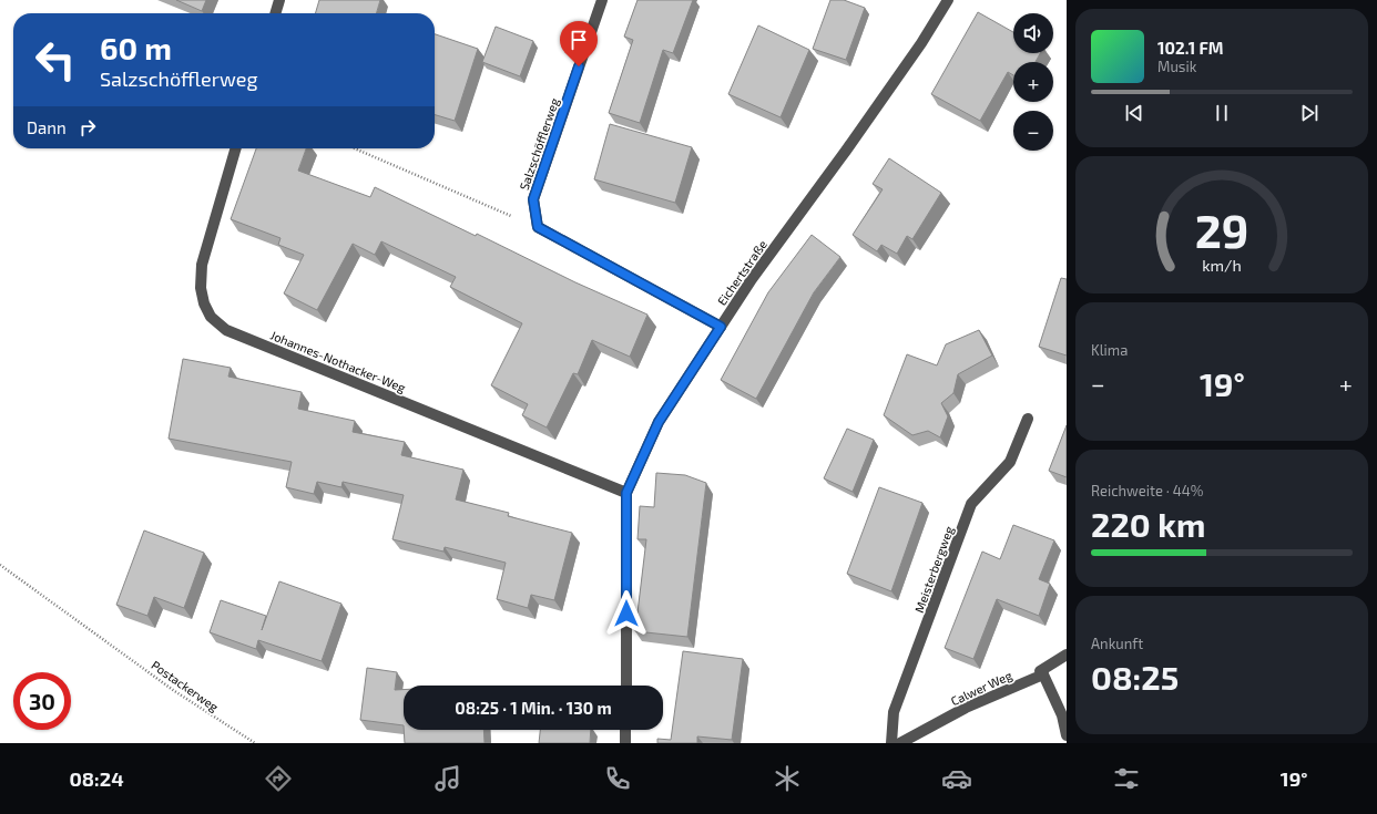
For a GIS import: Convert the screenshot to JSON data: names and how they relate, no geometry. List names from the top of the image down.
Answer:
{
  "streets": {
    "street": [
      "Salzschöfflerweg",
      "Eichertstraße",
      "Johannes-Nothacker-Weg",
      "Meisterbergweg",
      "Calwer Weg"
    ],
    "path": ["Postackerweg"]
  },
  "crossings": [
    ["Eichertstraße", "Johannes-Nothacker-Weg"]
  ],
  "page": {
    "map_buttons": ["+", "−"],
    "turn": ["60 m", "Salzschöfflerweg"],
    "song": ["102.1 FM", "Musik"],
    "then": "Dann",
    "tile": [
      "Klima",
      ["Reichweite · 44%", "220 km"],
      ["Ankunft", "08:25"]
    ],
    "heat": ["−", "19°", "+"],
    "limit": "30",
    "trip": "08:25 · 1 Min. · 130 m",
    "tabs": ["08:24", "19°"],
    "gauge": ["29", "km/h"]
  }
}
